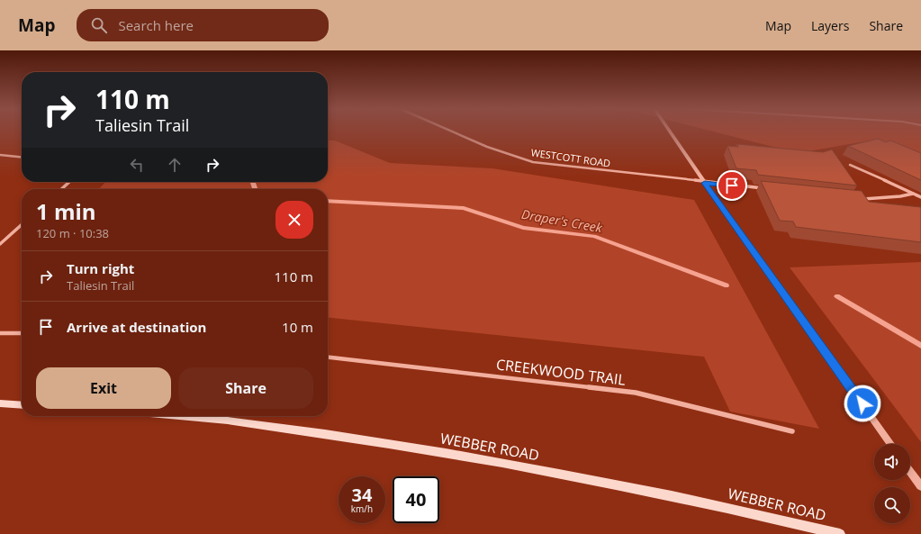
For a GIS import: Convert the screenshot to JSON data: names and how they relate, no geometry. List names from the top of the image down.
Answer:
{
  "streets": {
    "main road": ["WEBBER ROAD"],
    "street": ["WESTCOTT ROAD", "CREEKWOOD TRAIL"]
  },
  "water": ["Draper's Creek"],
  "page": {
    "header": "Map",
    "search": "Search here",
    "nav": ["Map", "Layers", "Share"],
    "turn": ["110 m", "Taliesin Trail"],
    "heading": ["1 min", "120 m · 10:38"],
    "list": [
      {
        "name": "Turn right",
        "note": "Taliesin Trail",
        "value": "110 m"
      },
      {
        "name": "Arrive at destination",
        "value": "10 m"
      }
    ],
    "buttons": ["Exit", "Share"],
    "speed": "34 km/h",
    "limit": "40"
  }
}
